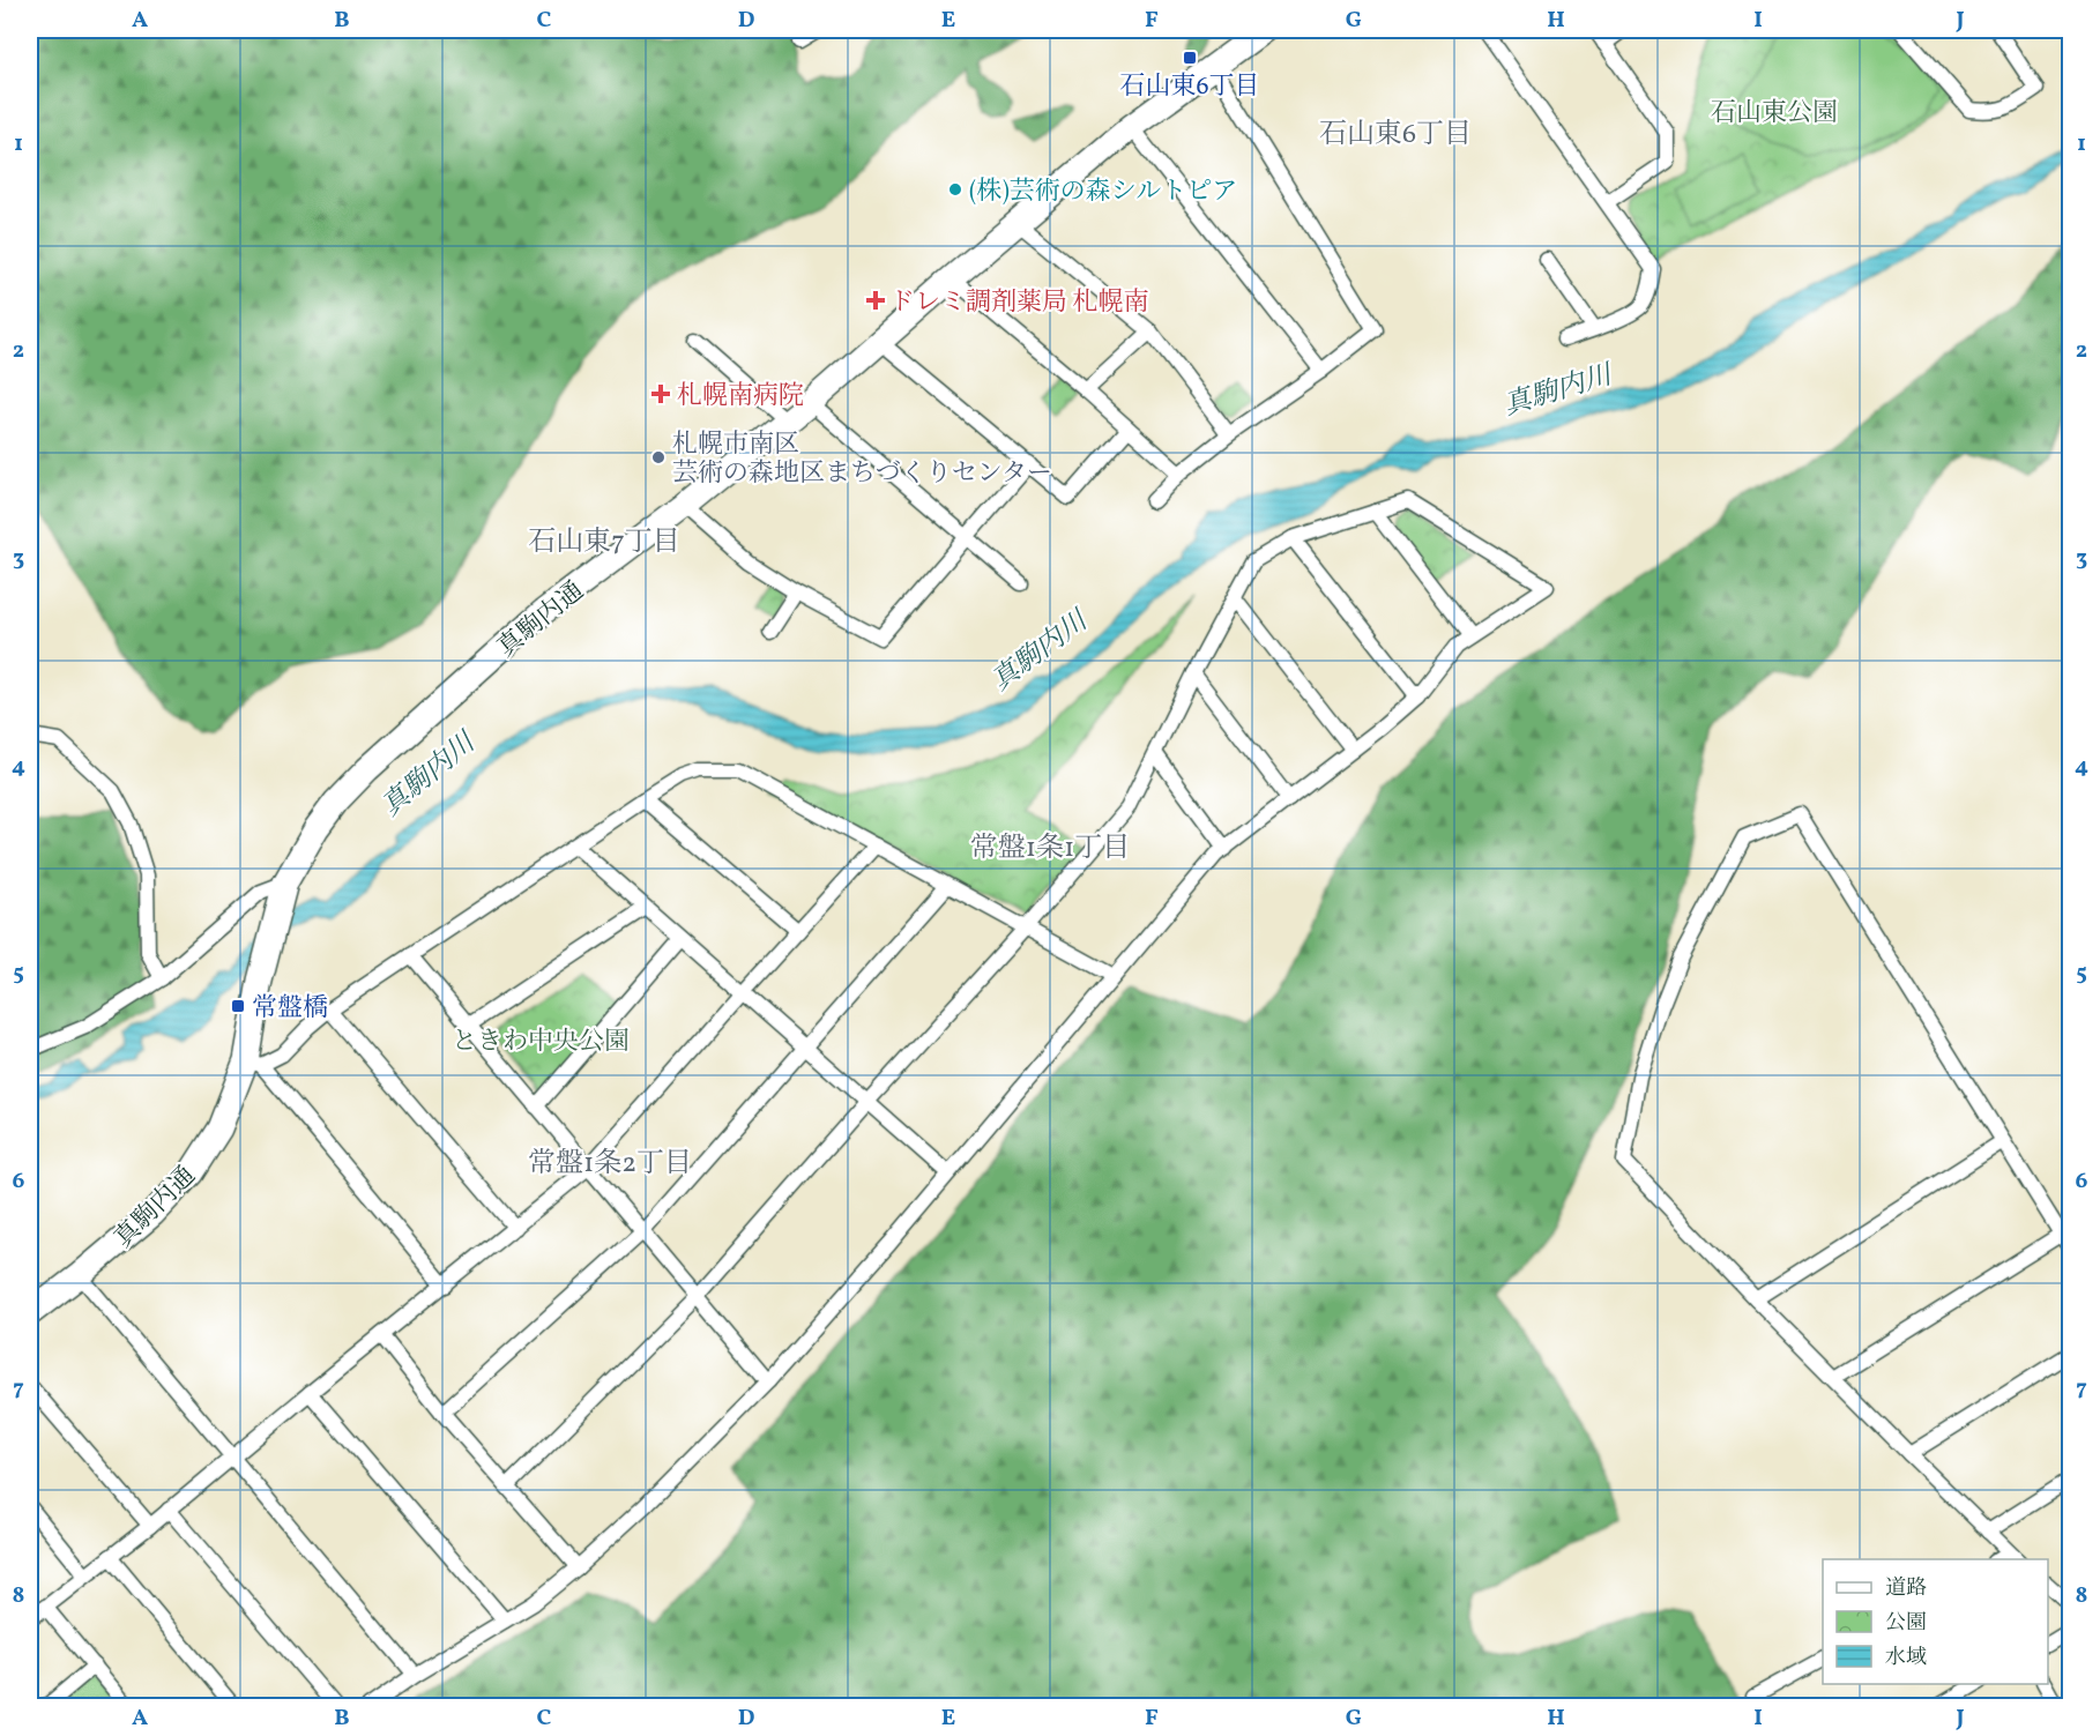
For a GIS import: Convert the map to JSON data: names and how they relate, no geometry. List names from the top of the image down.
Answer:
{
  "streets": {
    "highway": ["真駒内通"]
  },
  "districts": [
    "石山東6丁目",
    "石山東7丁目",
    "常盤1条1丁目",
    "常盤1条2丁目"
  ],
  "water": ["真駒内川"],
  "parks": ["石山東公園", "ときわ中央公園"],
  "places": {
    "transit": ["石山東6丁目", "常盤橋"],
    "other": ["(株)芸術の森シルトピア", "札幌市南区 芸術の森地区まちづくりセンター"],
    "health": ["ドレミ調剤薬局 札幌南", "札幌南病院"]
  },
  "legend": ["道路", "公園", "水域"],
  "grid": {
    "columns": [
      "A",
      "B",
      "C",
      "D",
      "E",
      "F",
      "G",
      "H",
      "I",
      "J"
    ],
    "rows": [
      "1",
      "2",
      "3",
      "4",
      "5",
      "6",
      "7",
      "8"
    ]
  }
}
